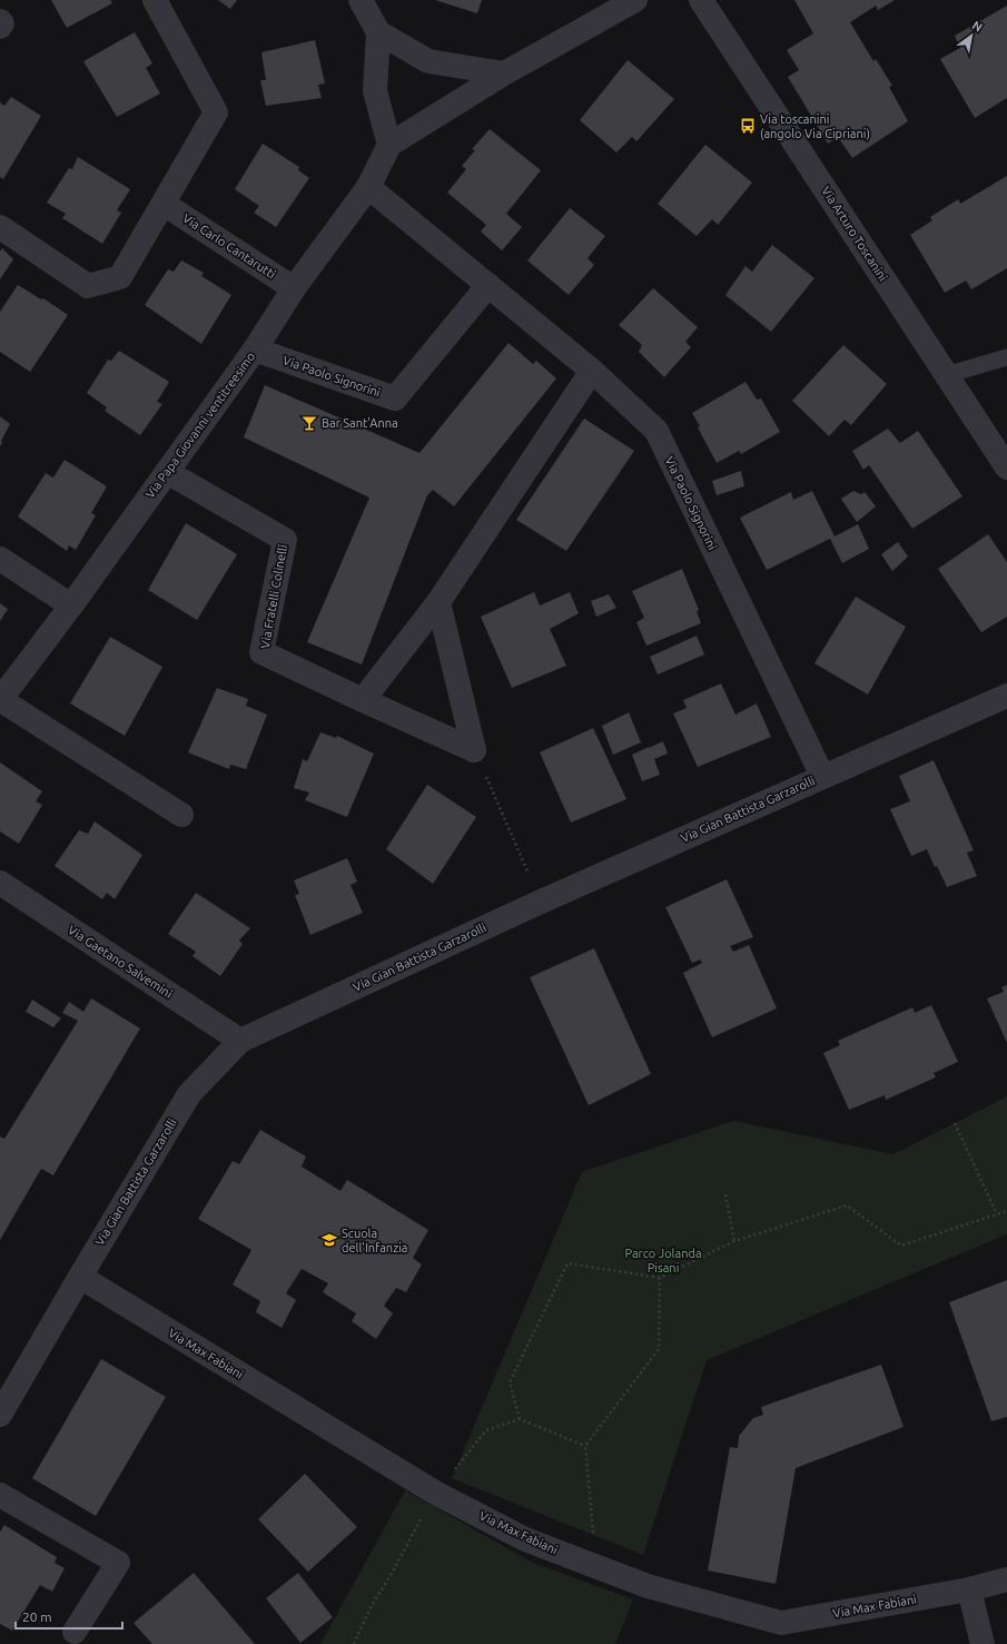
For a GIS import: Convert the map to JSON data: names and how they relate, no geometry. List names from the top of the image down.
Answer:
{
  "streets": {
    "street": [
      "Via Arturo Toscanini",
      "Via Carlo Cantarutti",
      "Via Paolo Signorini",
      "Via Papa Giovanni ventitreesimo",
      "Via Fratelli Colinelli",
      "Via Gian Battista Garzarolli",
      "Via Gaetano Salvemini",
      "Via Max Fabiani"
    ]
  },
  "crossings": [
    ["Via Carlo Cantarutti", "Via Papa Giovanni ventitreesimo"],
    ["Via Paolo Signorini", "Via Papa Giovanni ventitreesimo"],
    ["Via Paolo Signorini", "Via Gian Battista Garzarolli"],
    ["Via Papa Giovanni ventitreesimo", "Via Fratelli Colinelli"],
    ["Via Gian Battista Garzarolli", "Via Gaetano Salvemini"],
    ["Via Gian Battista Garzarolli", "Via Max Fabiani"]
  ],
  "parks": ["Parco Jolanda Pisani"],
  "places": {
    "bus stop": ["Via toscanini (angolo Via Cipriani)"],
    "bar": ["Bar Sant'Anna"],
    "school or university": ["Scuola dell'Infanzia"]
  },
  "scale_bar": "20 m",
  "north": "top right"
}
